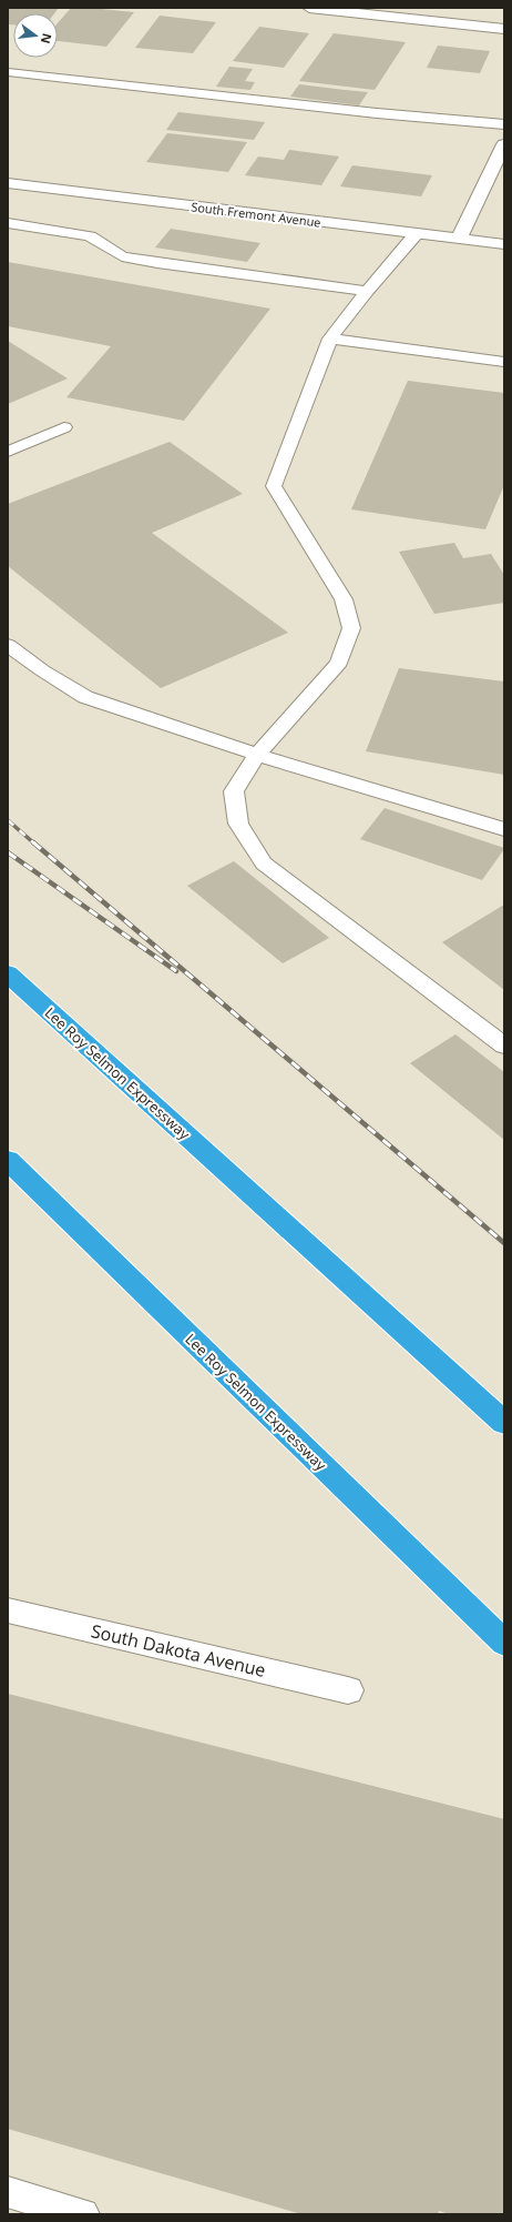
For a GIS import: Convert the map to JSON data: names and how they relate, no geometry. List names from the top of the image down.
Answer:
{
  "streets": {
    "highway": ["Lee Roy Selmon Expressway"],
    "street": ["South Fremont Avenue", "South Dakota Avenue"]
  },
  "north": "right"
}
